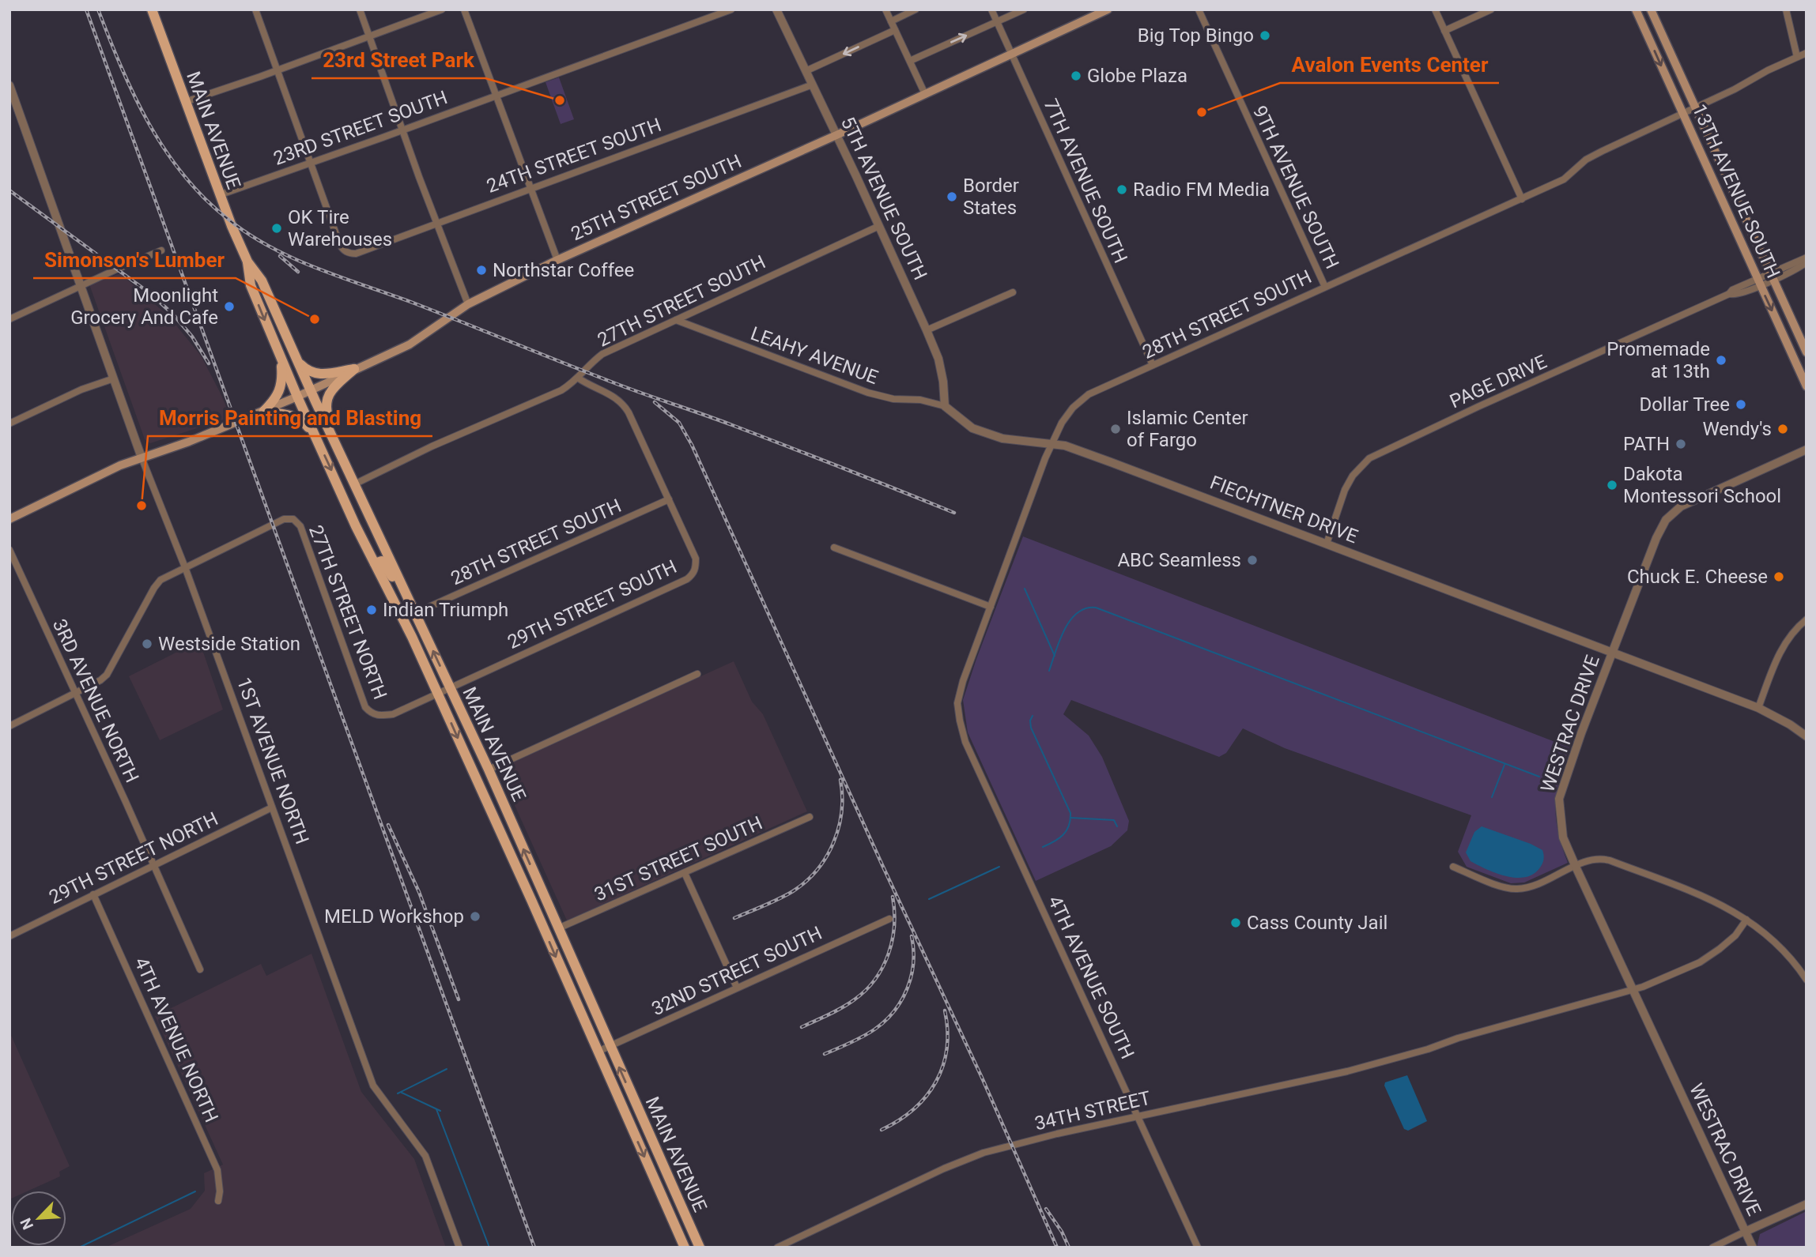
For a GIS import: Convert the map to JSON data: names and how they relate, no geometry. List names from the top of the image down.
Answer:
{
  "streets": {
    "main road": ["MAIN AVENUE", "13TH AVENUE SOUTH", "25TH STREET SOUTH"],
    "street": [
      "23RD STREET SOUTH",
      "24TH STREET SOUTH",
      "7TH AVENUE SOUTH",
      "9TH AVENUE SOUTH",
      "5TH AVENUE SOUTH",
      "27TH STREET SOUTH",
      "28TH STREET SOUTH",
      "LEAHY AVENUE",
      "PAGE DRIVE",
      "FIECHTNER DRIVE",
      "29TH STREET SOUTH",
      "27TH STREET NORTH",
      "3RD AVENUE NORTH",
      "WESTRAC DRIVE",
      "1ST AVENUE NORTH",
      "29TH STREET NORTH",
      "31ST STREET SOUTH",
      "32ND STREET SOUTH",
      "4TH AVENUE SOUTH",
      "4TH AVENUE NORTH",
      "34TH STREET"
    ]
  },
  "crossings": [
    ["23RD STREET SOUTH", "MAIN AVENUE"],
    ["23RD STREET SOUTH", "24TH STREET SOUTH"],
    ["MAIN AVENUE", "25TH STREET SOUTH"],
    ["MAIN AVENUE", "27TH STREET SOUTH"],
    ["MAIN AVENUE", "28TH STREET SOUTH"],
    ["MAIN AVENUE", "29TH STREET SOUTH"],
    ["MAIN AVENUE", "27TH STREET NORTH"],
    ["MAIN AVENUE", "31ST STREET SOUTH"],
    ["MAIN AVENUE", "32ND STREET SOUTH"],
    ["24TH STREET SOUTH", "5TH AVENUE SOUTH"],
    ["7TH AVENUE SOUTH", "25TH STREET SOUTH"],
    ["7TH AVENUE SOUTH", "28TH STREET SOUTH"],
    ["9TH AVENUE SOUTH", "28TH STREET SOUTH"],
    ["13TH AVENUE SOUTH", "28TH STREET SOUTH"],
    ["13TH AVENUE SOUTH", "PAGE DRIVE"],
    ["25TH STREET SOUTH", "5TH AVENUE SOUTH"],
    ["25TH STREET SOUTH", "1ST AVENUE NORTH"],
    ["5TH AVENUE SOUTH", "27TH STREET SOUTH"],
    ["5TH AVENUE SOUTH", "LEAHY AVENUE"],
    ["5TH AVENUE SOUTH", "FIECHTNER DRIVE"],
    ["27TH STREET SOUTH", "LEAHY AVENUE"],
    ["27TH STREET SOUTH", "29TH STREET SOUTH"],
    ["28TH STREET SOUTH", "FIECHTNER DRIVE"],
    ["28TH STREET SOUTH", "29TH STREET SOUTH"],
    ["28TH STREET SOUTH", "4TH AVENUE SOUTH"],
    ["LEAHY AVENUE", "FIECHTNER DRIVE"],
    ["PAGE DRIVE", "FIECHTNER DRIVE"],
    ["FIECHTNER DRIVE", "WESTRAC DRIVE"],
    ["29TH STREET SOUTH", "27TH STREET NORTH"],
    ["27TH STREET NORTH", "3RD AVENUE NORTH"],
    ["27TH STREET NORTH", "1ST AVENUE NORTH"],
    ["3RD AVENUE NORTH", "29TH STREET NORTH"],
    ["WESTRAC DRIVE", "34TH STREET"],
    ["1ST AVENUE NORTH", "29TH STREET NORTH"],
    ["29TH STREET NORTH", "4TH AVENUE NORTH"],
    ["4TH AVENUE SOUTH", "34TH STREET"]
  ],
  "places": [
    "Big Top Bingo",
    "Globe Plaza",
    "23rd Street Park",
    "Avalon Events Center",
    "Radio FM Media",
    "Border States",
    "OK Tire Warehouses",
    "Northstar Coffee",
    "Moonlight Grocery And Cafe",
    "Simonson's Lumber",
    "Promemade at 13th",
    "Dollar Tree",
    "Islamic Center of Fargo",
    "Wendy's",
    "PATH",
    "Dakota Montessori School",
    "Morris Painting and Blasting",
    "ABC Seamless",
    "Chuck E. Cheese",
    "Indian Triumph",
    "Westside Station",
    "MELD Workshop",
    "Cass County Jail"
  ],
  "north": "bottom left"
}
